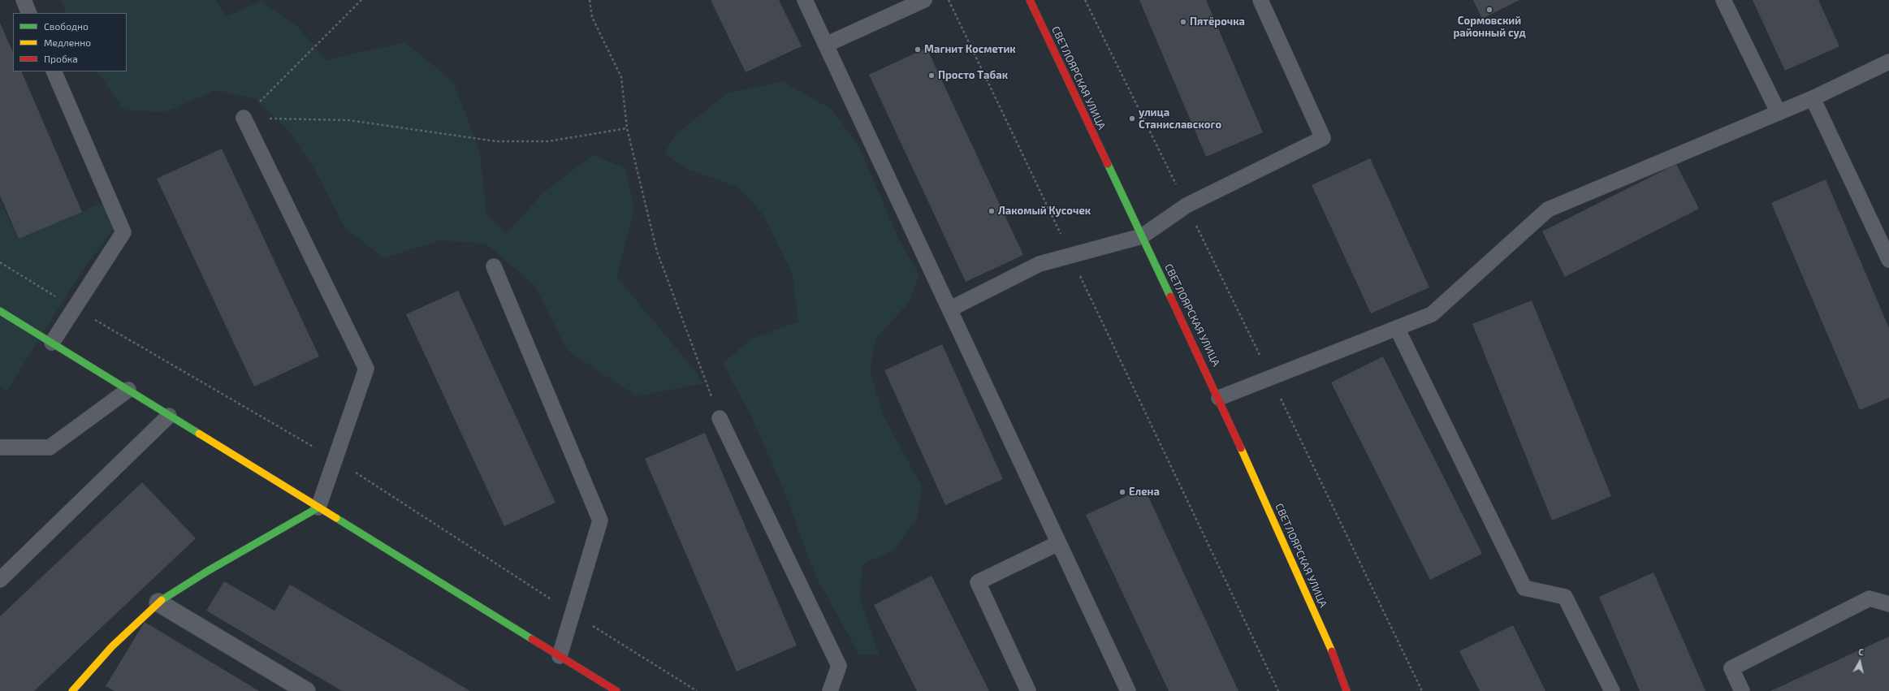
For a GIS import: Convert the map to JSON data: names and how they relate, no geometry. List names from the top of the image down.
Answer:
{
  "streets": {
    "street": ["СВЕТЛОЯРСКАЯ УЛИЦА"]
  },
  "places": [
    "Сормовский районный суд",
    "Пятёрочка",
    "Магнит Косметик",
    "Просто Табак",
    "улица Станиславского",
    "Лакомый Кусочек",
    "Елена"
  ],
  "legend": ["Свободно", "Медленно", "Пробка"],
  "north": "top"
}
